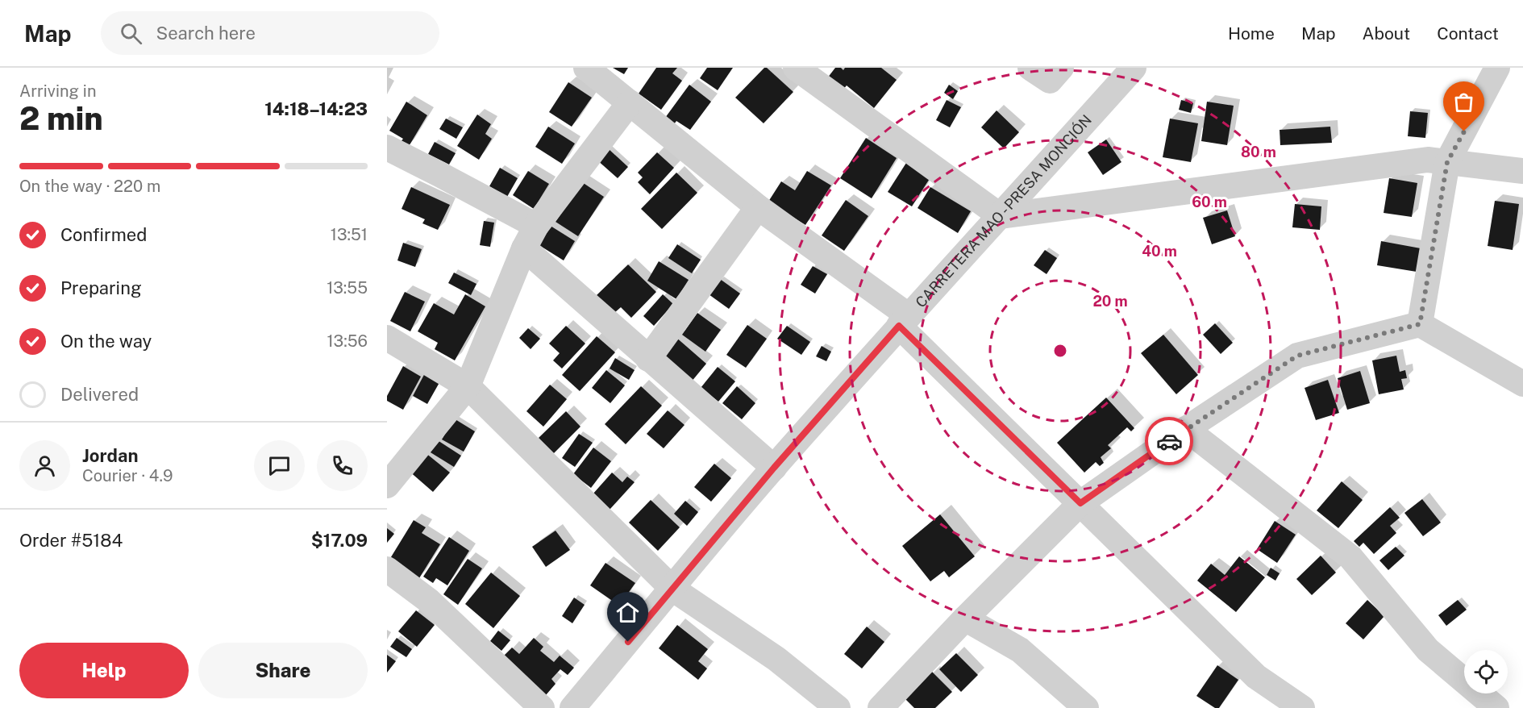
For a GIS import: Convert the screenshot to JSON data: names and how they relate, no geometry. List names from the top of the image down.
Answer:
{
  "streets": {
    "street": ["CARRETERA MAO - PRESA MONCIÓN"]
  },
  "page": {
    "header": "Map",
    "search": "Search here",
    "nav": [
      "Home",
      "Map",
      "About",
      "Contact"
    ],
    "heading": ["2 min", "Arriving in", "14:18–14:23"],
    "panel": [
      "Jordan",
      "Courier · 4.9",
      "Order #5184",
      "$17.09"
    ],
    "bar": "On the way · 220 m",
    "list": [
      ["Confirmed", "13:51"],
      ["Preparing", "13:55"],
      ["On the way", "13:56"],
      "Delivered"
    ],
    "buttons": ["Help", "Share"]
  },
  "rings": [
    "80 m",
    "60 m",
    "40 m",
    "20 m"
  ]
}
